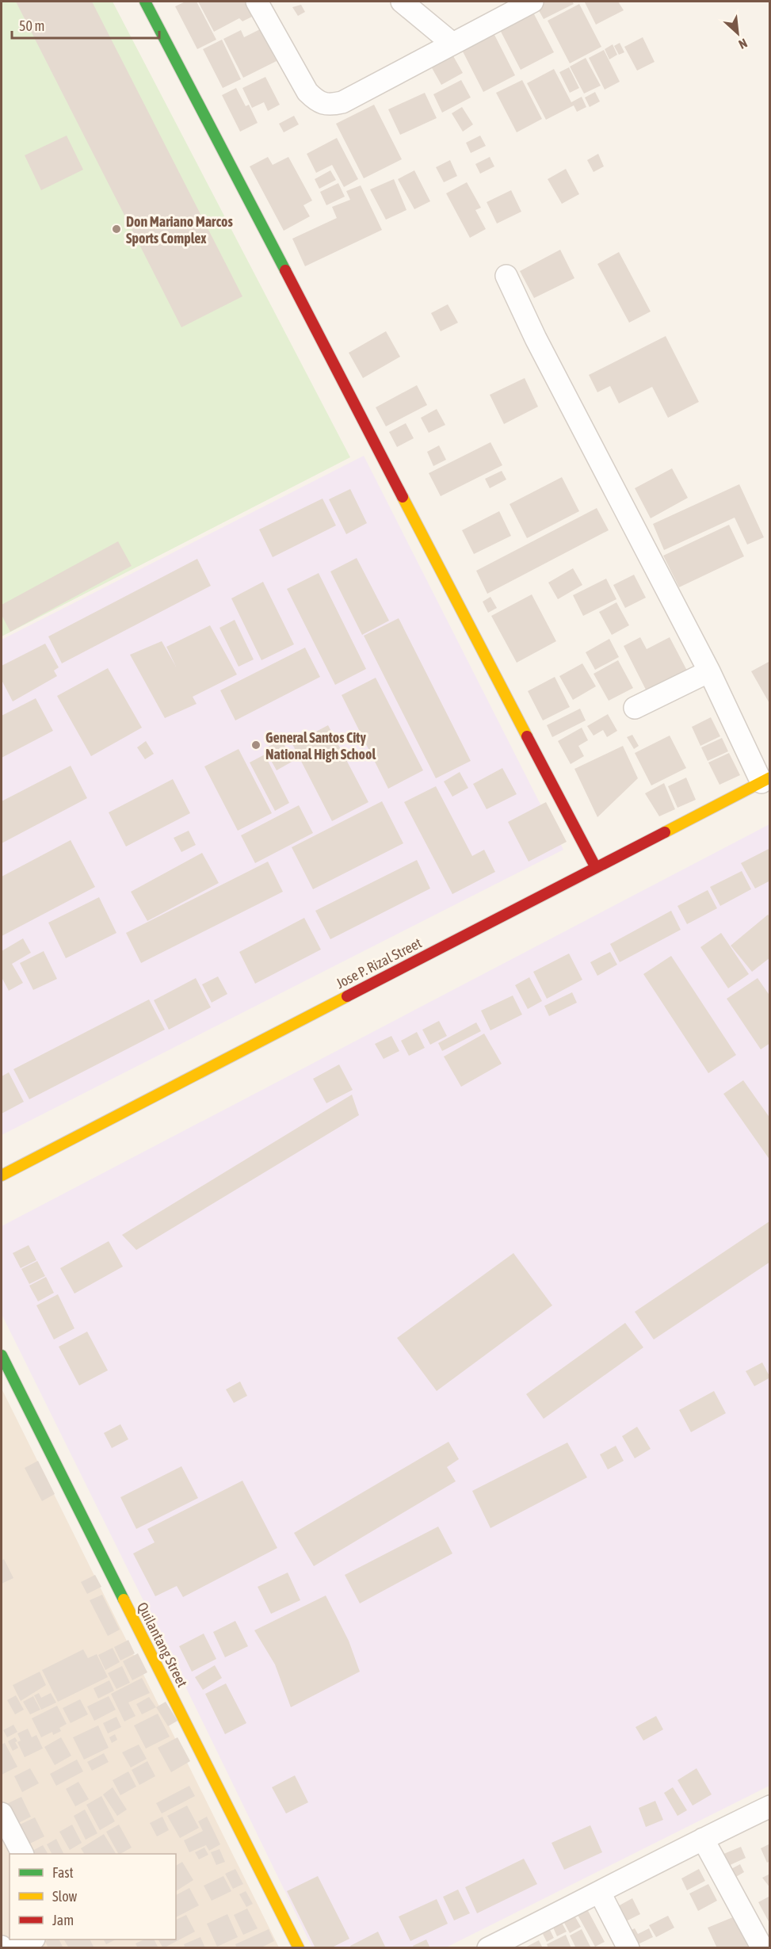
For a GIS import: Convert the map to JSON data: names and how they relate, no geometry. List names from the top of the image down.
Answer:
{
  "streets": {
    "street": ["Jose P. Rizal Street", "Quilantang Street"]
  },
  "places": ["Don Mariano Marcos Sports Complex", "General Santos City National High School"],
  "legend": ["Fast", "Slow", "Jam"],
  "scale_bar": "50 m",
  "north": "bottom right"
}
